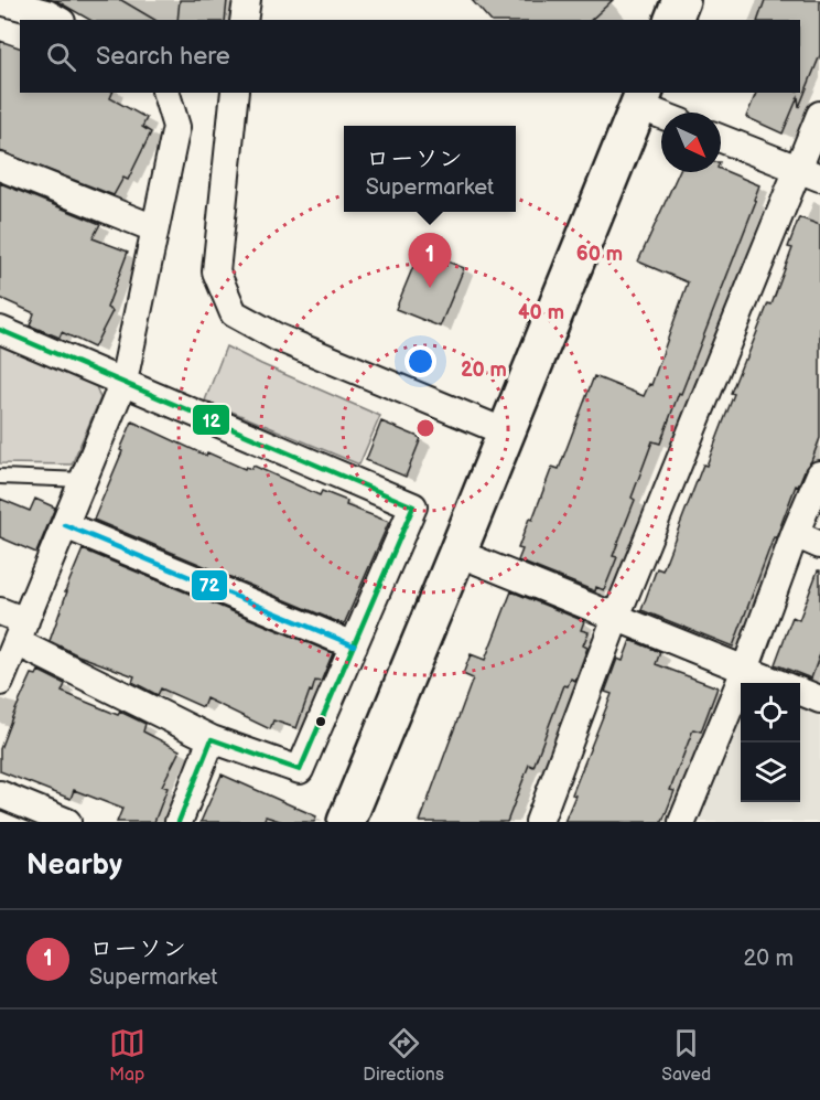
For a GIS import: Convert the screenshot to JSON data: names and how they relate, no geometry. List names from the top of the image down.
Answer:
{
  "lines": ["transit line 12", "transit line 72"],
  "north": "bottom right",
  "page": {
    "search": "Search here",
    "popup": ["ローソン", "Supermarket"],
    "pins": "1",
    "heading": "Nearby",
    "list": [
      {
        "mark": "1",
        "name": "ローソン",
        "note": "Supermarket",
        "value": "20 m"
      }
    ],
    "nav": ["Map", "Directions", "Saved"]
  },
  "rings": ["60 m", "40 m", "20 m"]
}
